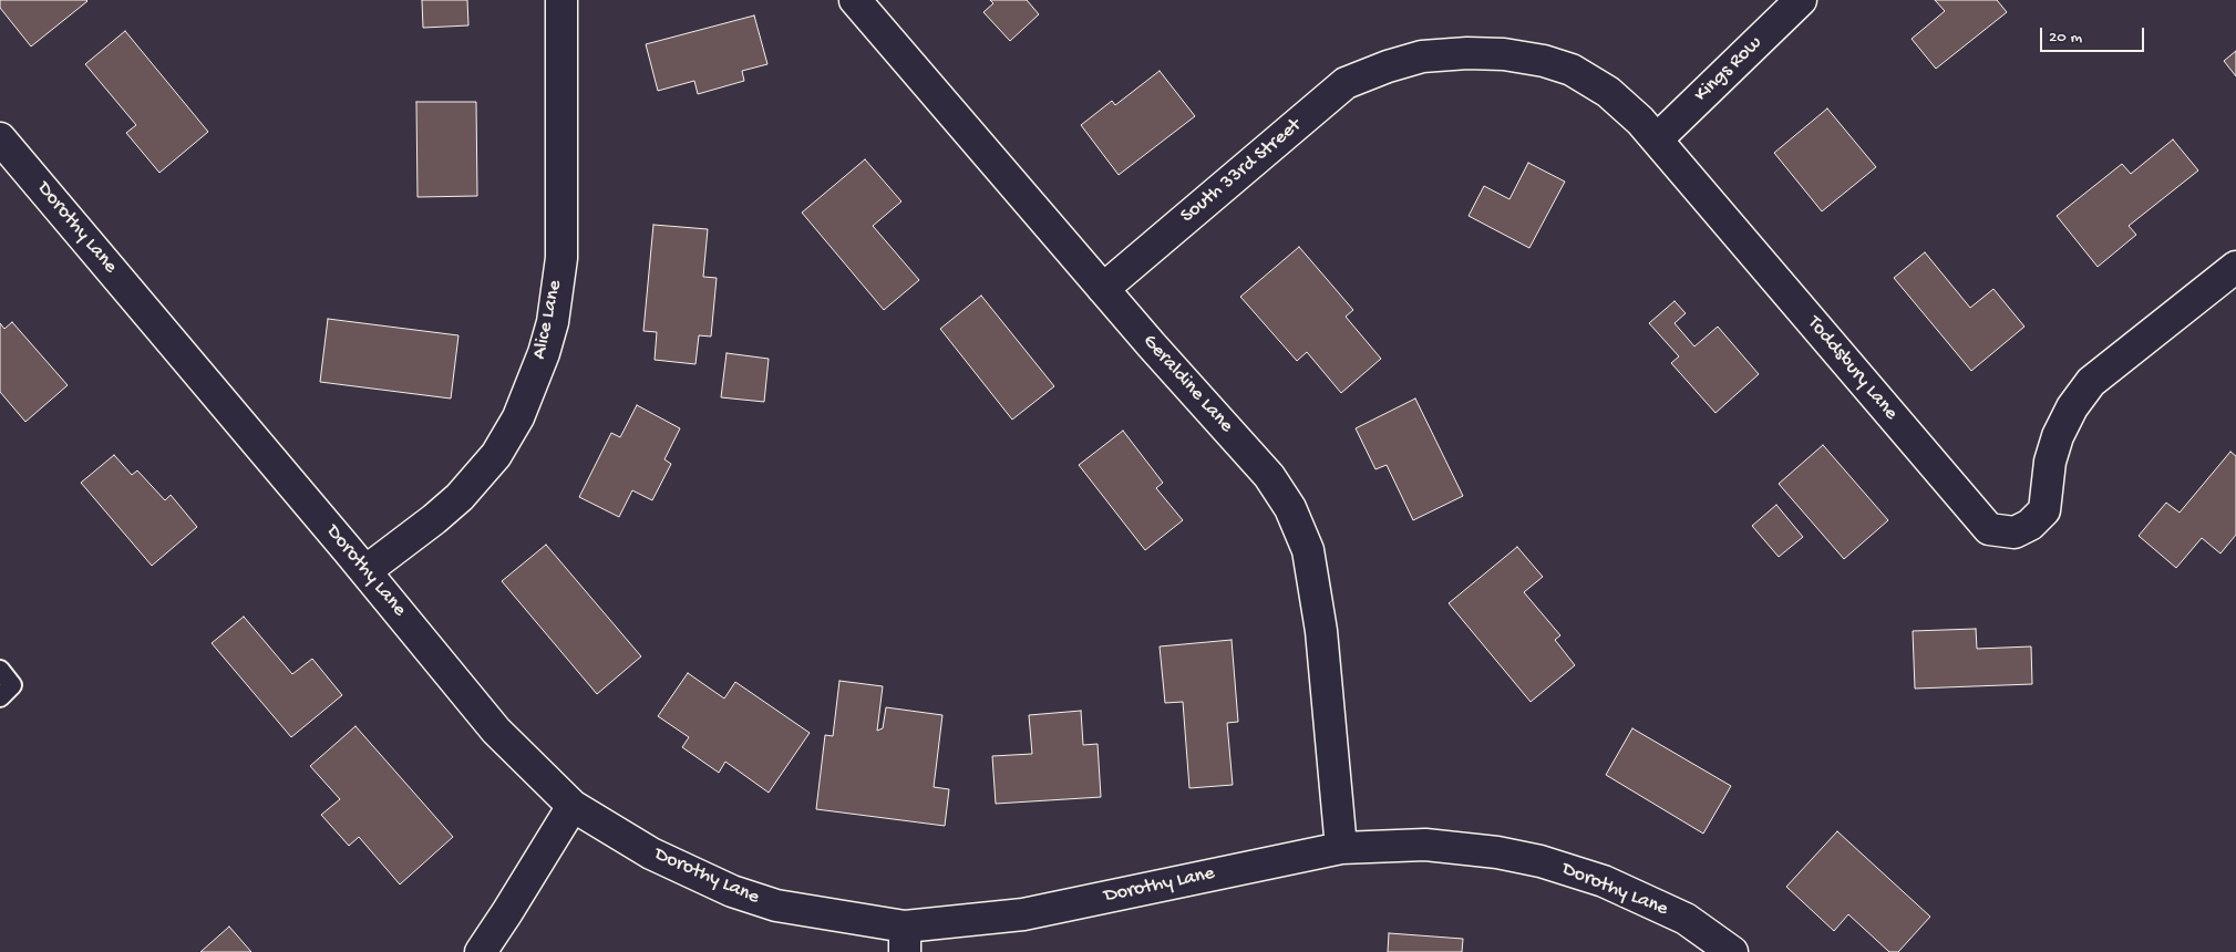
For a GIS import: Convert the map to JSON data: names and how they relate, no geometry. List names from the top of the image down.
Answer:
{
  "streets": {
    "street": [
      "Kings Row",
      "South 33rd Street",
      "Dorothy Lane",
      "Alice Lane",
      "Toddsbury Lane",
      "Geraldine Lane"
    ]
  },
  "crossings": [
    ["Kings Row", "Toddsbury Lane"],
    ["South 33rd Street", "Toddsbury Lane"],
    ["South 33rd Street", "Geraldine Lane"],
    ["Dorothy Lane", "Alice Lane"],
    ["Dorothy Lane", "Geraldine Lane"]
  ],
  "scale_bar": "20 m"
}
